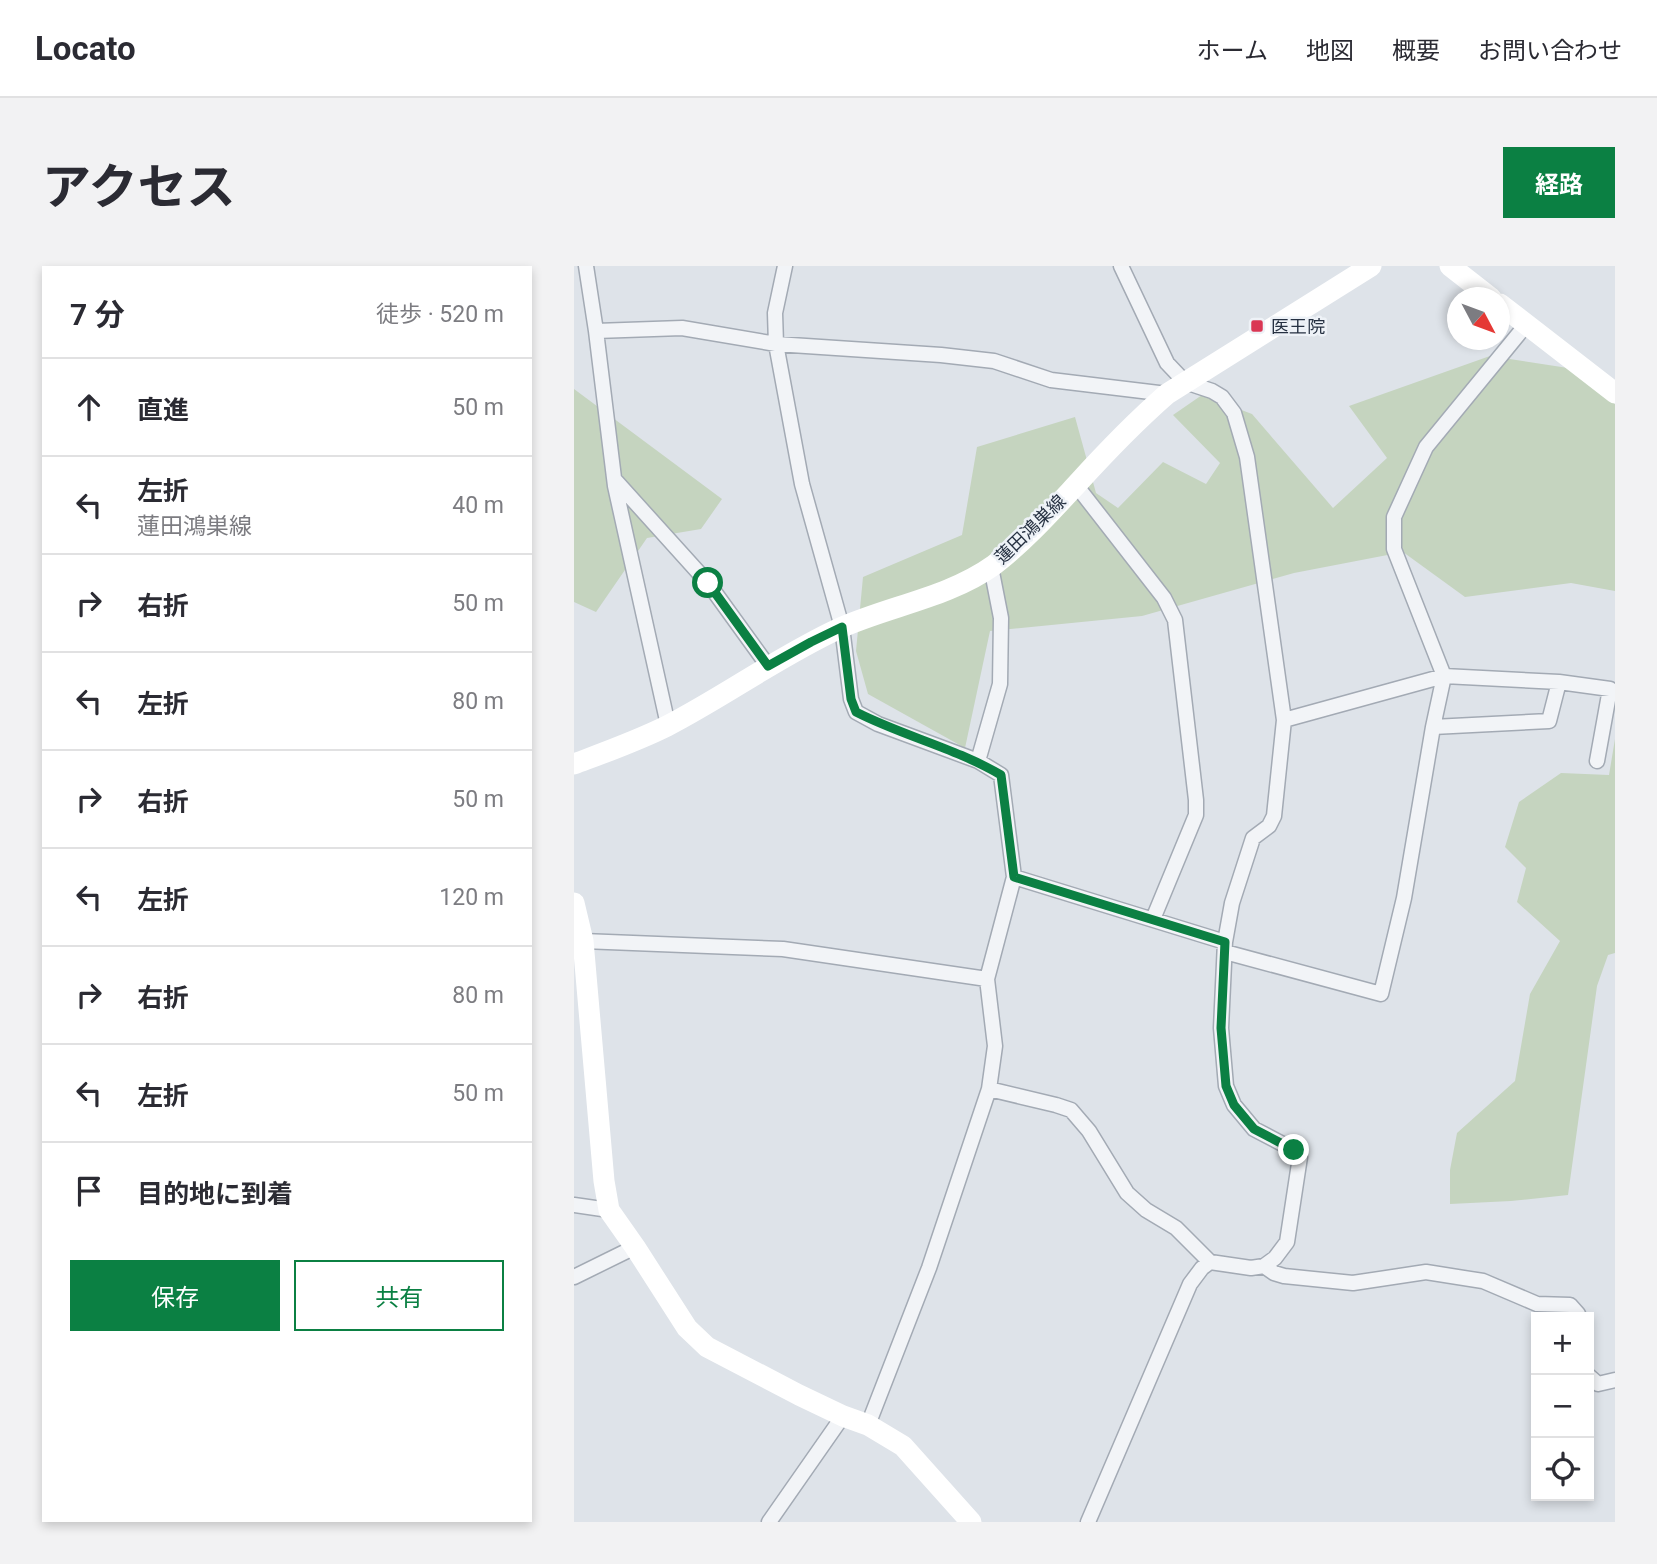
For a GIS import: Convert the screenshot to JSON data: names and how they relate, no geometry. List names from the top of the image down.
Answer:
{
  "streets": {
    "street": ["蓮田鴻巣線"]
  },
  "places": {
    "transit": ["医王院"]
  },
  "north": "bottom right",
  "page": {
    "header": "Locato",
    "nav": [
      "ホーム",
      "地図",
      "概要",
      "お問い合わせ"
    ],
    "title": "アクセス",
    "buttons": [
      "経路",
      ["保存", "共有"]
    ],
    "heading": ["7 分", "徒歩 · 520 m"],
    "list": [
      ["直進", "50 m"],
      ["左折", "蓮田鴻巣線", "40 m"],
      ["右折", "50 m"],
      ["左折", "80 m"],
      ["右折", "50 m"],
      ["左折", "120 m"],
      ["右折", "80 m"],
      ["左折", "50 m"],
      "目的地に到着"
    ],
    "map_buttons": ["+", "−"]
  }
}
